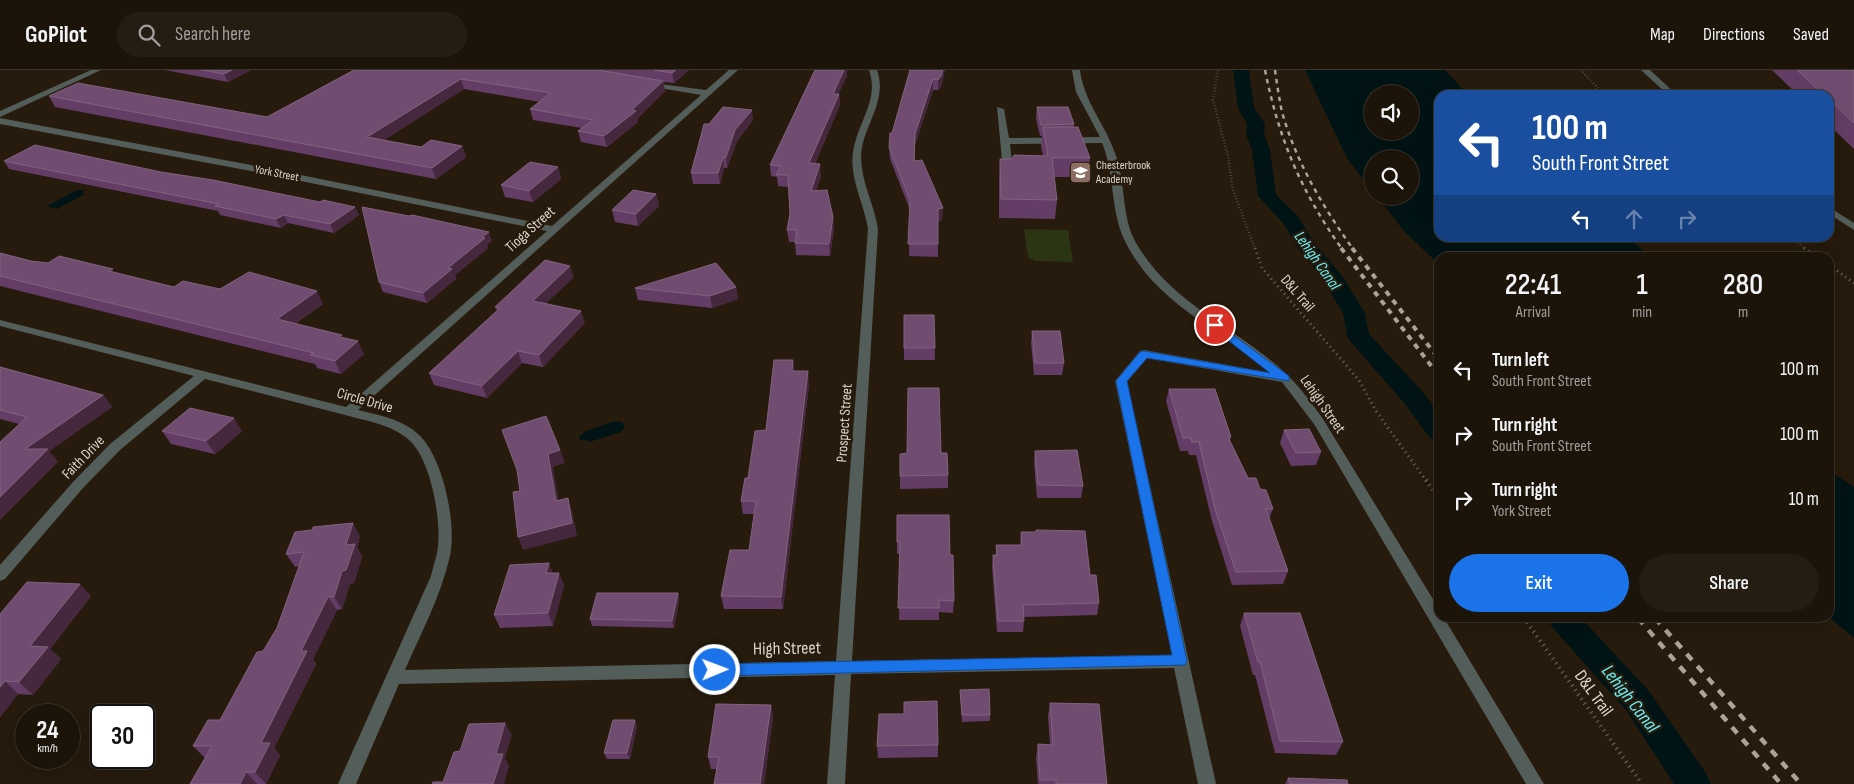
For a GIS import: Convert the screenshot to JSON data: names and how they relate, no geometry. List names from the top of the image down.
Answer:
{
  "streets": {
    "street": [
      "York Street",
      "Tioga Street",
      "Circle Drive",
      "Lehigh Street",
      "Prospect Street",
      "Faith Drive",
      "High Street"
    ],
    "path": ["D&L Trail"]
  },
  "crossings": [
    ["York Street", "Tioga Street"],
    ["Tioga Street", "Circle Drive"],
    ["Circle Drive", "Faith Drive"],
    ["Circle Drive", "High Street"],
    ["Prospect Street", "High Street"]
  ],
  "water": ["Lehigh Canal"],
  "places": {
    "school or university": ["Chesterbrook Academy"]
  },
  "page": {
    "header": "GoPilot",
    "search": "Search here",
    "nav": ["Map", "Directions", "Saved"],
    "turn": ["100 m", "South Front Street"],
    "eta": [
      "22:41",
      "Arrival",
      "1",
      "min",
      "280",
      "m"
    ],
    "list": [
      {
        "name": "Turn left",
        "note": "South Front Street",
        "value": "100 m"
      },
      {
        "name": "Turn right",
        "note": "South Front Street",
        "value": "100 m"
      },
      {
        "name": "Turn right",
        "note": "York Street",
        "value": "10 m"
      }
    ],
    "buttons": ["Exit", "Share"],
    "speed": "24 km/h",
    "limit": "30"
  }
}
